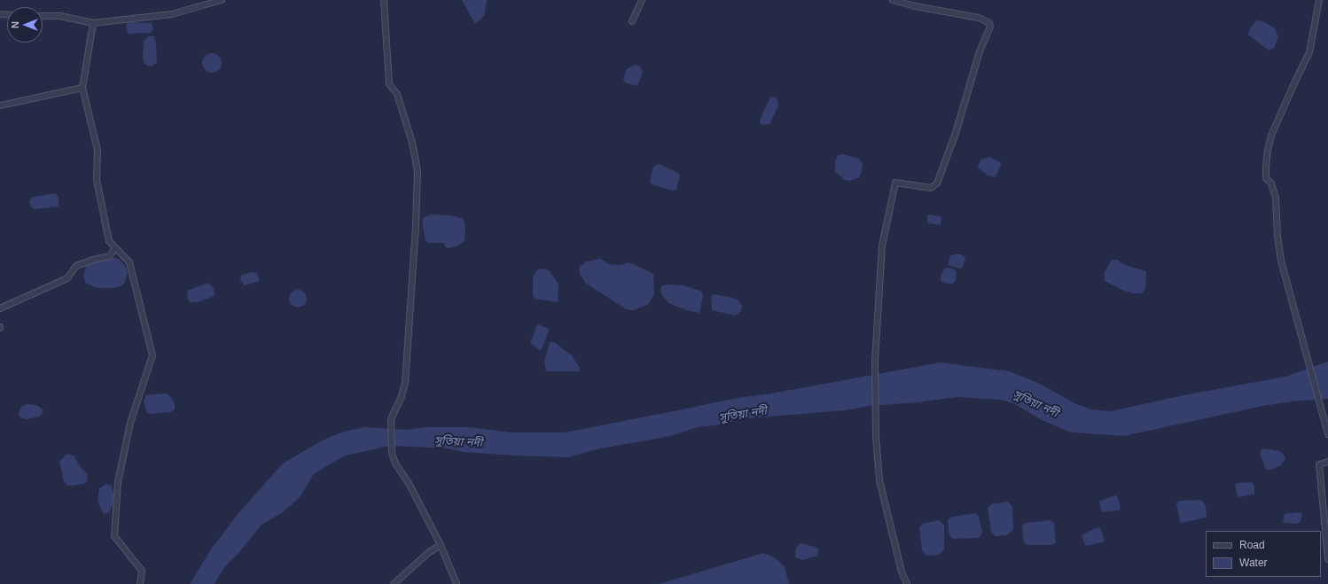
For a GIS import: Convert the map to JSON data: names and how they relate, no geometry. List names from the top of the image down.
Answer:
{
  "water": ["সুতিয়া নদী"],
  "legend": ["Road", "Water"],
  "north": "left"
}
